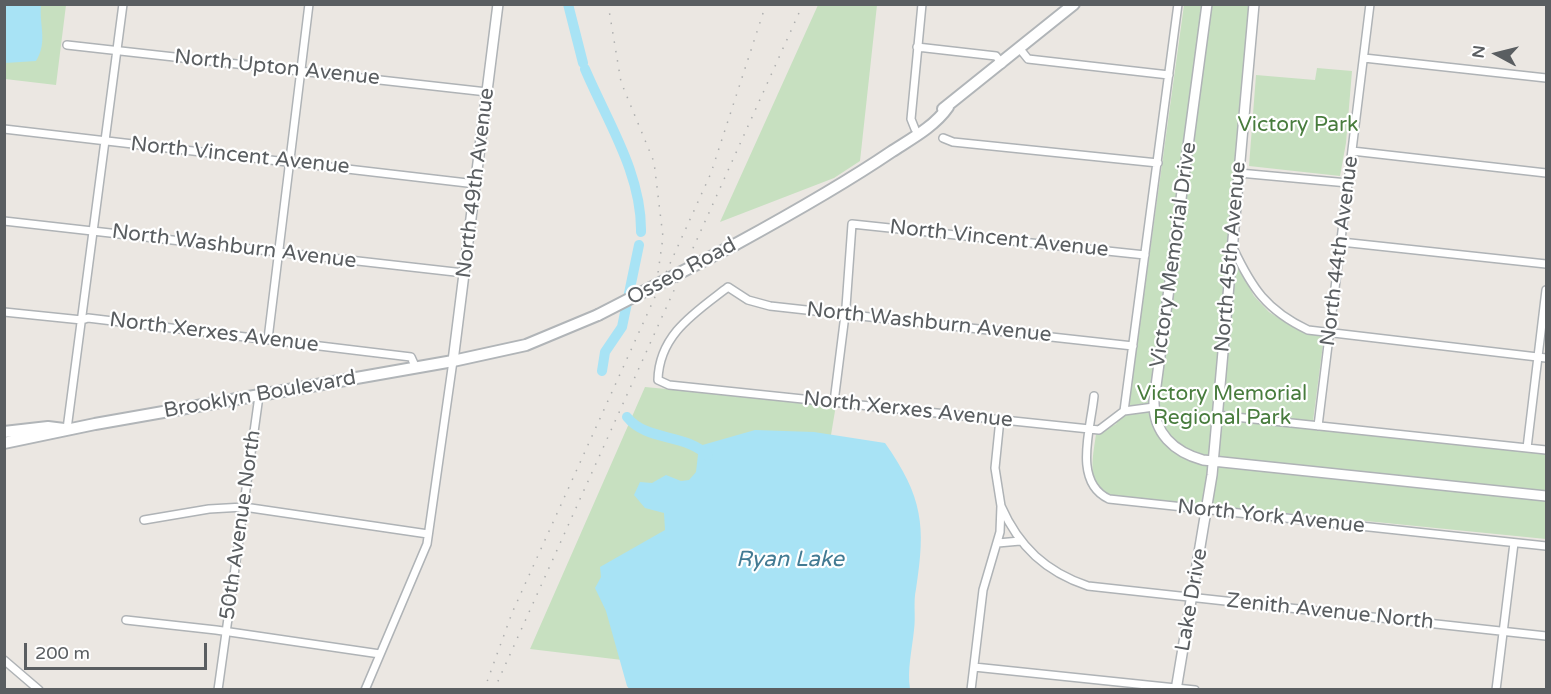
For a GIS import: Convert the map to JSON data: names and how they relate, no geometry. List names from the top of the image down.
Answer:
{
  "streets": {
    "main road": ["Osseo Road", "Brooklyn Boulevard"],
    "street": [
      "North Upton Avenue",
      "North Vincent Avenue",
      "North 49th Avenue",
      "North Washburn Avenue",
      "North 44th Avenue",
      "Victory Memorial Drive",
      "North 45th Avenue",
      "North Xerxes Avenue",
      "North York Avenue",
      "50th Avenue North",
      "Lake Drive",
      "Zenith Avenue North"
    ]
  },
  "crossings": [
    ["North Upton Avenue", "North 49th Avenue"],
    ["North Vincent Avenue", "North 49th Avenue"],
    ["North Vincent Avenue", "North Washburn Avenue"],
    ["North Vincent Avenue", "Victory Memorial Drive"],
    ["North 49th Avenue", "North Washburn Avenue"],
    ["North 49th Avenue", "Osseo Road"],
    ["North 49th Avenue", "Brooklyn Boulevard"],
    ["North Washburn Avenue", "Victory Memorial Drive"],
    ["North Washburn Avenue", "North Xerxes Avenue"],
    ["Victory Memorial Drive", "North 45th Avenue"],
    ["North 45th Avenue", "North York Avenue"],
    ["North 45th Avenue", "Lake Drive"],
    ["Osseo Road", "Brooklyn Boulevard"],
    ["North Xerxes Avenue", "Brooklyn Boulevard"],
    ["North Xerxes Avenue", "North York Avenue"],
    ["Brooklyn Boulevard", "50th Avenue North"],
    ["North York Avenue", "Lake Drive"],
    ["Lake Drive", "Zenith Avenue North"]
  ],
  "water": ["Ryan Lake"],
  "parks": ["Victory Park", "Victory Memorial Regional Park"],
  "scale_bar": "200 m",
  "north": "left"
}
